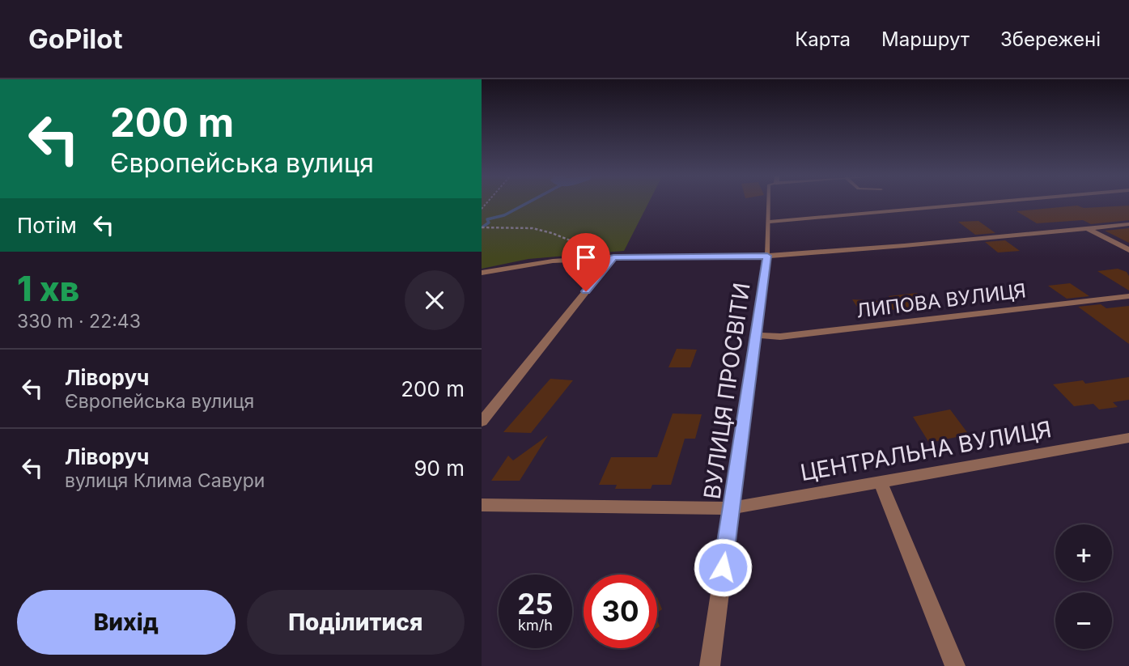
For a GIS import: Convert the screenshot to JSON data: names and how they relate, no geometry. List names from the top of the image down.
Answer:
{
  "streets": {
    "street": ["ЛИПОВА ВУЛИЦЯ", "ВУЛИЦЯ ПРОСВІТИ", "ЦЕНТРАЛЬНА ВУЛИЦЯ"]
  },
  "crossings": [
    ["ЛИПОВА ВУЛИЦЯ", "ВУЛИЦЯ ПРОСВІТИ"],
    ["ВУЛИЦЯ ПРОСВІТИ", "ЦЕНТРАЛЬНА ВУЛИЦЯ"]
  ],
  "page": {
    "header": "GoPilot",
    "nav": ["Карта", "Маршрут", "Збережені"],
    "turn": ["200 m", "Європейська вулиця"],
    "then": "Потім",
    "heading": ["1 хв", "330 m · 22:43"],
    "list": [
      {
        "name": "Ліворуч",
        "note": "Європейська вулиця",
        "value": "200 m"
      },
      {
        "name": "Ліворуч",
        "note": "вулиця Клима Савури",
        "value": "90 m"
      }
    ],
    "map_buttons": ["+", "−"],
    "speed": "25 km/h",
    "limit": "30",
    "buttons": ["Вихід", "Поділитися"]
  }
}
